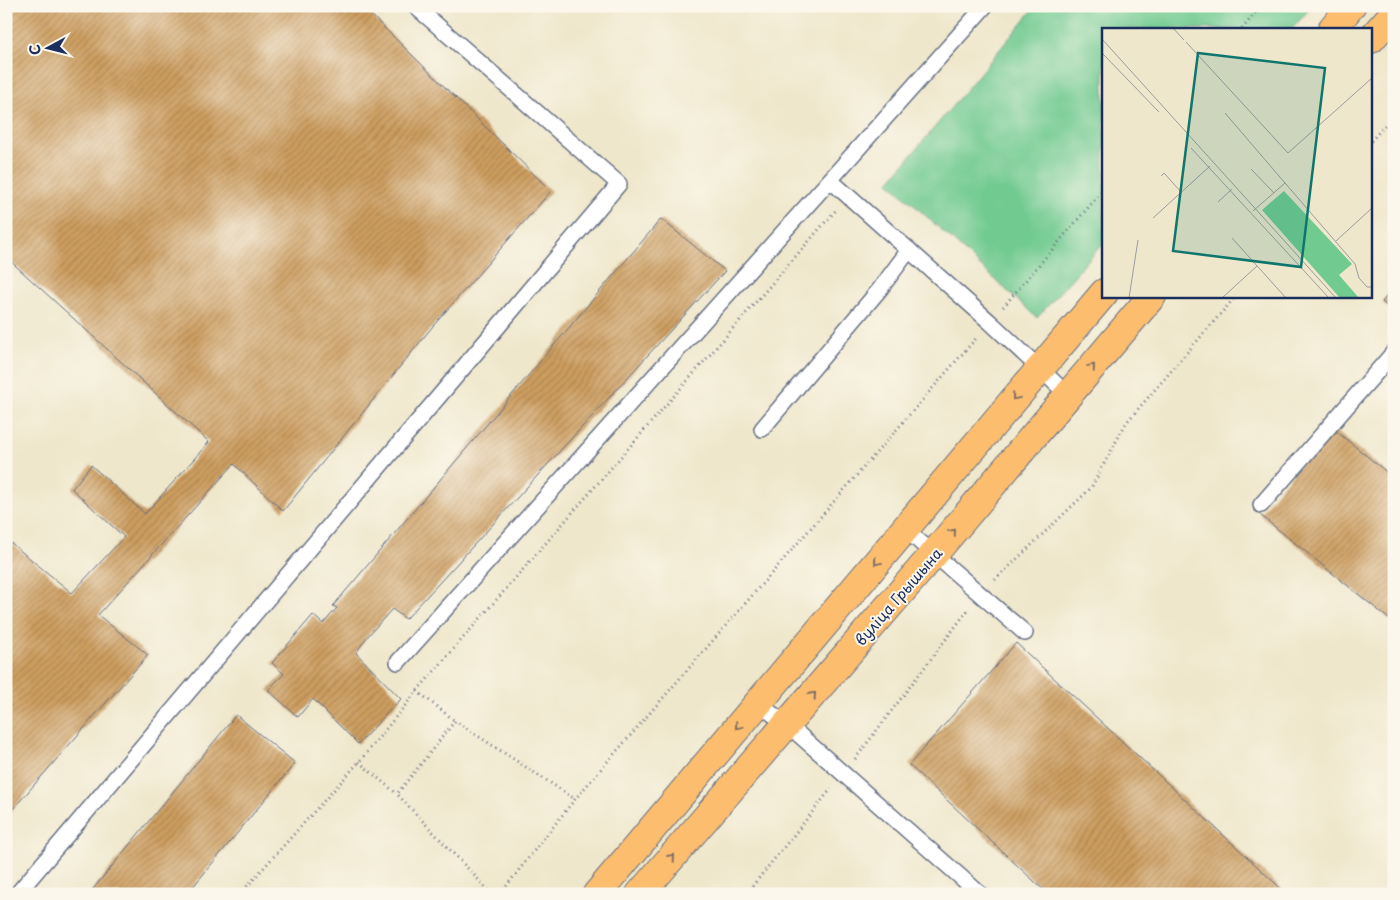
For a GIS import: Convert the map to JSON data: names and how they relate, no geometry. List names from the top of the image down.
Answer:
{
  "streets": {
    "main road": ["вуліца Грышына"]
  },
  "north": "left"
}
